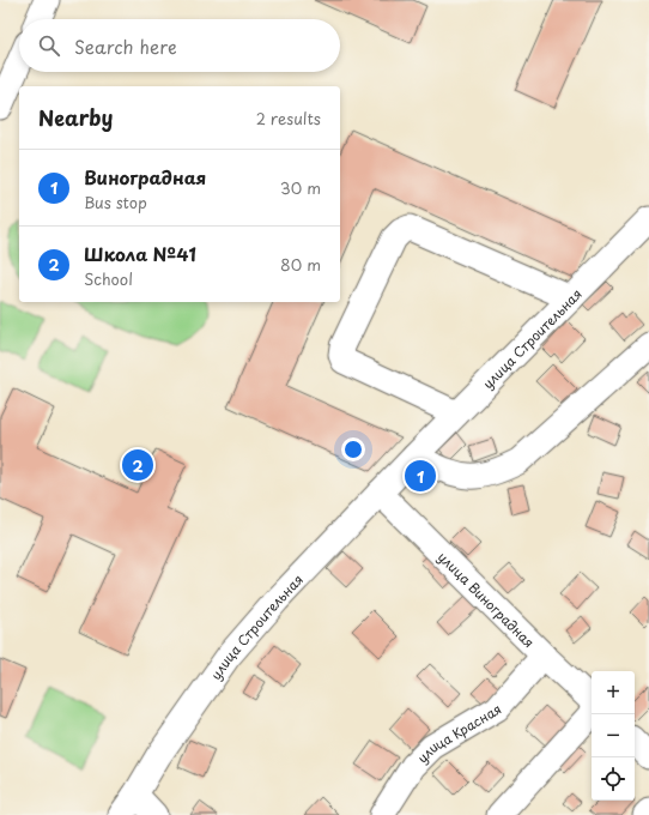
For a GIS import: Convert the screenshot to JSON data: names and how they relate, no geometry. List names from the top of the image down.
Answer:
{
  "streets": {
    "street": ["улица Строительная", "улица Виноградная", "улица Красная"]
  },
  "crossings": [
    ["улица Строительная", "улица Виноградная"],
    ["улица Виноградная", "улица Красная"]
  ],
  "page": {
    "search": "Search here",
    "heading": ["Nearby", "2 results"],
    "list": [
      {
        "mark": "1",
        "name": "Виноградная",
        "note": "Bus stop",
        "value": "30 m"
      },
      {
        "mark": "2",
        "name": "Школа №41",
        "note": "School",
        "value": "80 m"
      }
    ],
    "pins": ["2", "1"],
    "map_buttons": ["+", "−"]
  }
}
